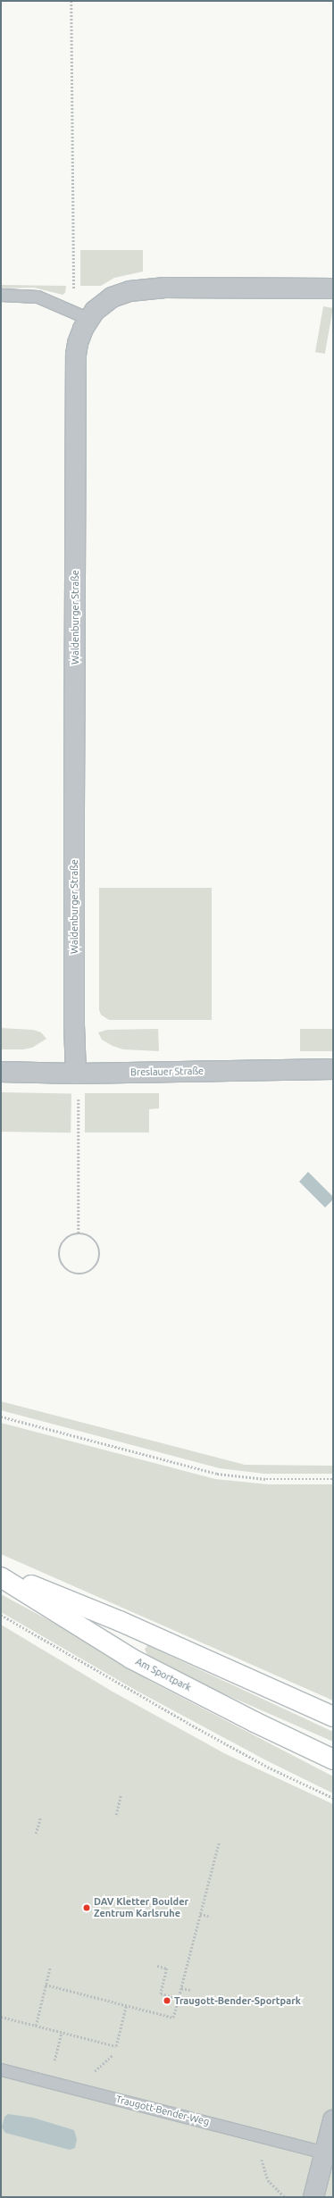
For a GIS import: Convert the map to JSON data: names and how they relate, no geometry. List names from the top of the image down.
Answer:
{
  "streets": {
    "street": ["Waldenburger Straße", "Breslauer Straße", "Am Sportpark"],
    "lane": ["Traugott-Bender-Weg"]
  },
  "crossings": [
    ["Waldenburger Straße", "Breslauer Straße"]
  ],
  "places": ["DAV Kletter Boulder Zentrum Karlsruhe", "Traugott-Bender-Sportpark"]
}
